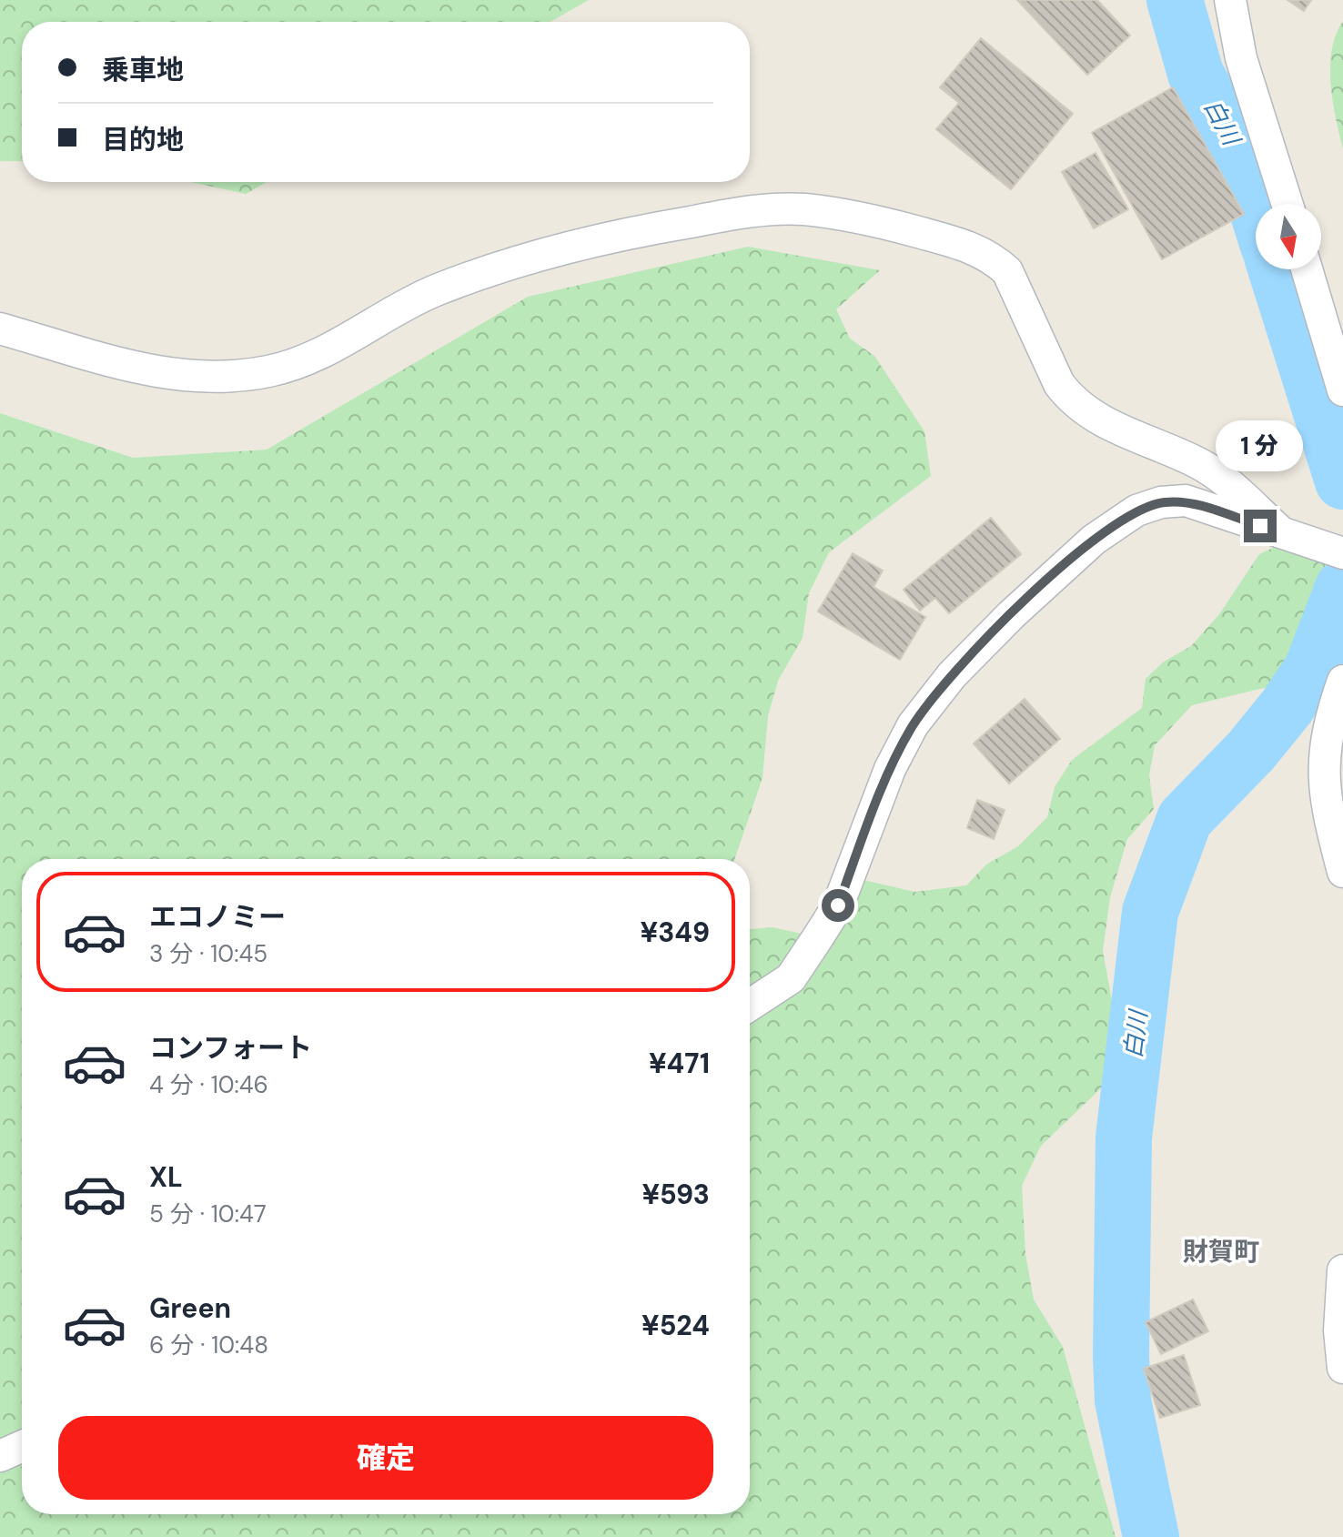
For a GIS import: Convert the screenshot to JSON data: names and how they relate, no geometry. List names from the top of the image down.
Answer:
{
  "districts": ["財賀町"],
  "water": ["白川"],
  "north": "bottom",
  "page": {
    "banner": ["乗車地", "目的地"],
    "bubble": "1 分",
    "list": [
      {
        "name": "エコノミー",
        "note": "3 分 · 10:45",
        "value": "¥349"
      },
      {
        "name": "コンフォート",
        "note": "4 分 · 10:46",
        "value": "¥471"
      },
      {
        "name": "XL",
        "note": "5 分 · 10:47",
        "value": "¥593"
      },
      {
        "name": "Green",
        "note": "6 分 · 10:48",
        "value": "¥524"
      }
    ],
    "buttons": "確定"
  }
}
